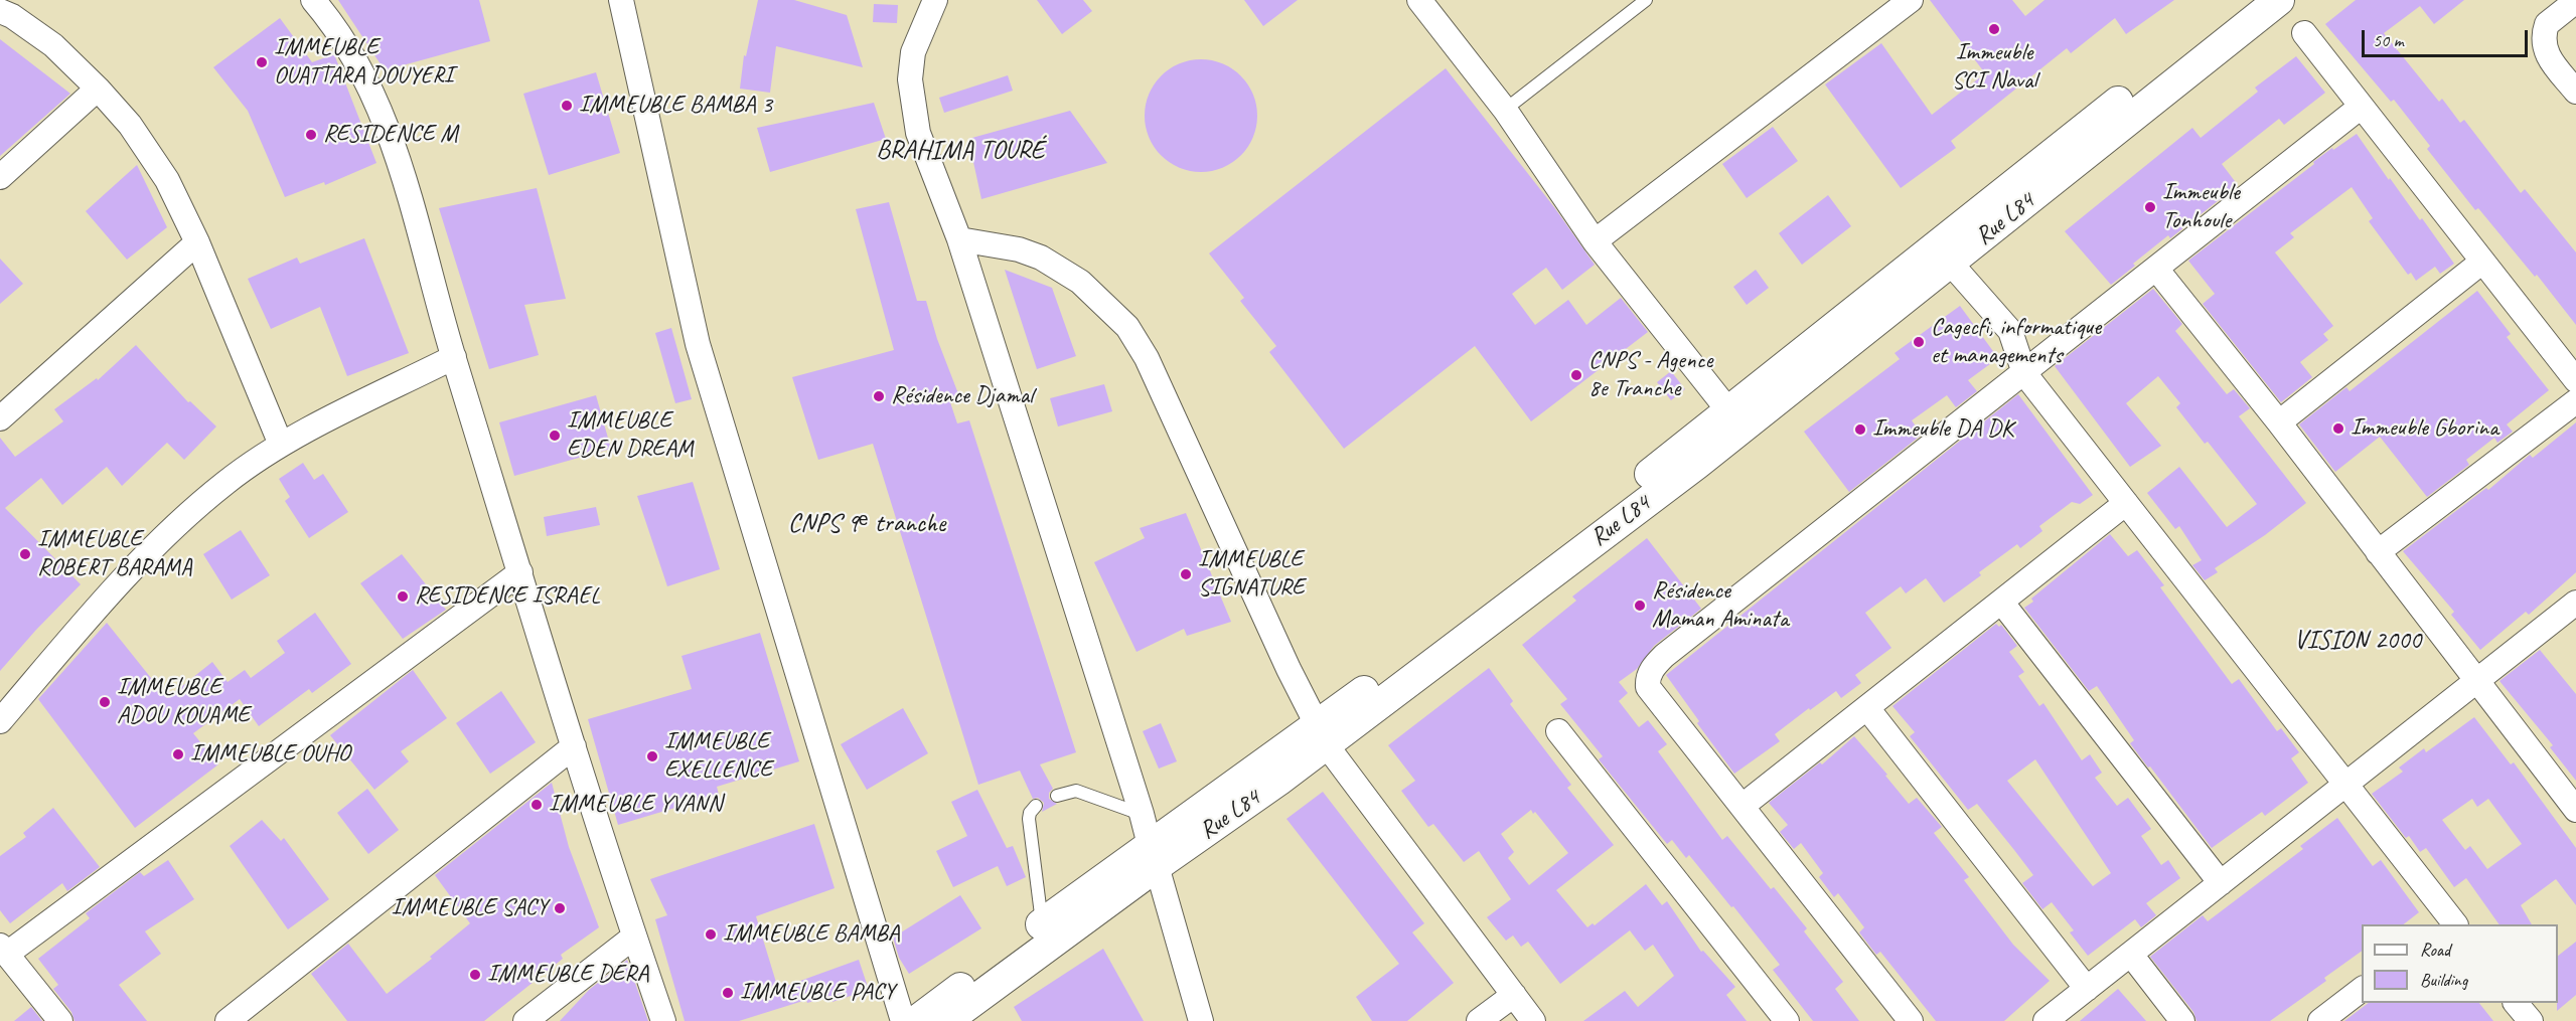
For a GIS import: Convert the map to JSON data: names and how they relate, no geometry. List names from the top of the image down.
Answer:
{
  "streets": {
    "street": ["Rue L84"]
  },
  "districts": ["BRAHIMA TOURÉ", "CNPS 9ᵉ tranche", "VISION 2000"],
  "places": [
    "Immeuble SCI Naval",
    "IMMEUBLE OUATTARA DOUYERI",
    "IMMEUBLE BAMBA 3",
    "RESIDENCE M",
    "Immeuble Tonhoule",
    "Cagecfi, informatique et managements",
    "CNPS - Agence 8e Tranche",
    "Résidence Djamal",
    "Immeuble Gborina",
    "Immeuble DA DK",
    "IMMEUBLE EDEN DREAM",
    "IMMEUBLE ROBERT BARAMA",
    "IMMEUBLE SIGNATURE",
    "RESIDENCE ISRAEL",
    "Résidence Maman Aminata",
    "IMMEUBLE ADOU KOUAME",
    "IMMEUBLE OUHO",
    "IMMEUBLE EXELLENCE",
    "IMMEUBLE YVANN",
    "IMMEUBLE SACY",
    "IMMEUBLE BAMBA",
    "IMMEUBLE DERA",
    "IMMEUBLE PACY"
  ],
  "legend": ["Road", "Building"],
  "scale_bar": "50 m"
}
